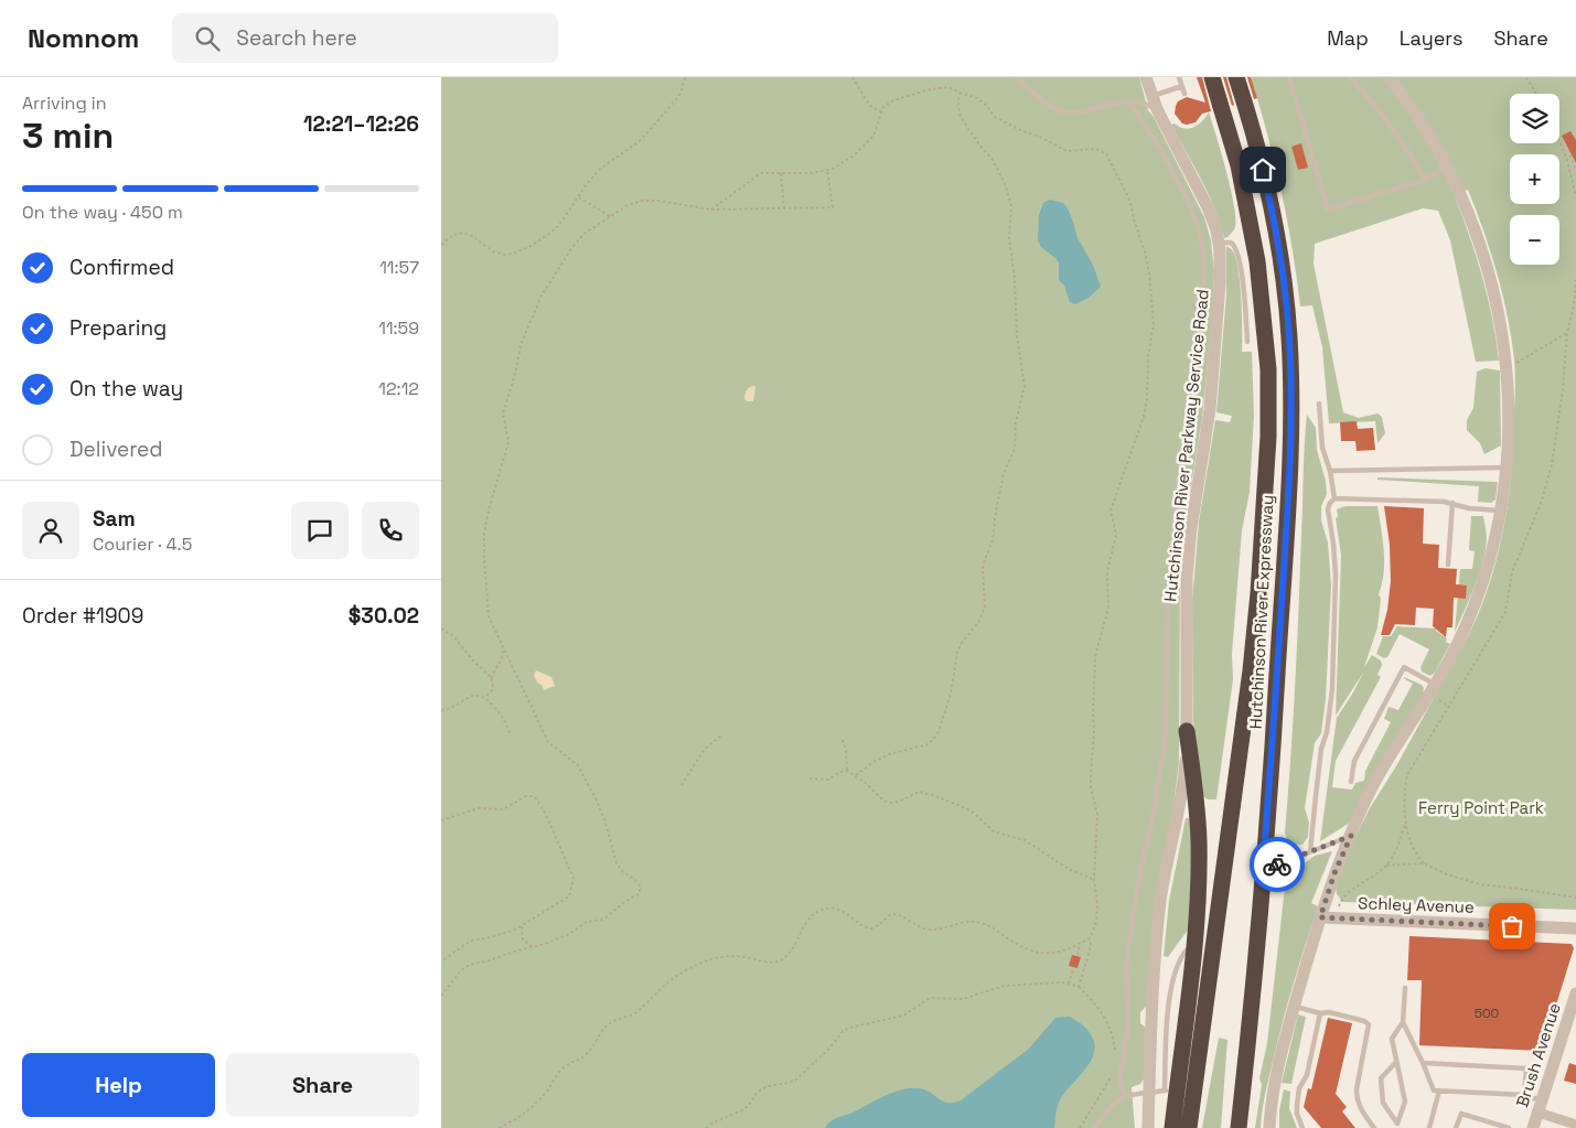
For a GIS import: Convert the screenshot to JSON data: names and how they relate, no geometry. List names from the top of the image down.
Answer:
{
  "streets": {
    "highway": ["Hutchinson River Expressway"],
    "street": ["Hutchinson River Parkway Service Road", "Schley Avenue", "Brush Avenue"]
  },
  "parks": ["Ferry Point Park"],
  "house_numbers": ["500"],
  "page": {
    "header": "Nomnom",
    "search": "Search here",
    "nav": ["Map", "Layers", "Share"],
    "heading": ["3 min", "Arriving in", "12:21–12:26"],
    "panel": [
      "Sam",
      "Courier · 4.5",
      "Order #1909",
      "$30.02"
    ],
    "map_buttons": ["+", "−"],
    "bar": "On the way · 450 m",
    "list": [
      ["Confirmed", "11:57"],
      ["Preparing", "11:59"],
      ["On the way", "12:12"],
      "Delivered"
    ],
    "buttons": ["Help", "Share"]
  }
}
